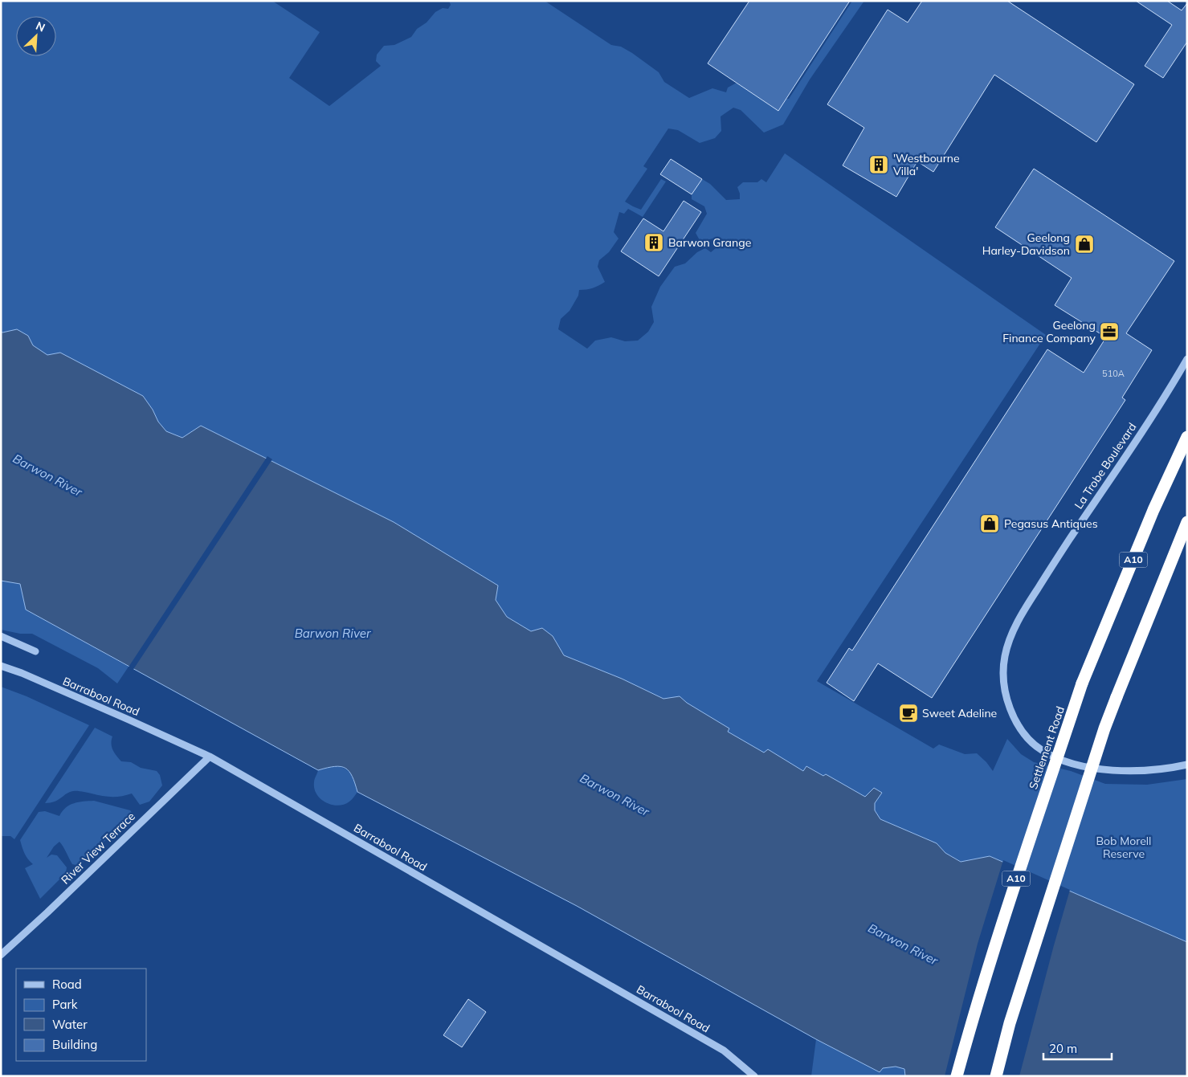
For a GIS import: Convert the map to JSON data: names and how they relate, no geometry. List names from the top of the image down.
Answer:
{
  "streets": {
    "highway": ["A10", "Settlement Road"],
    "street": ["La Trobe Boulevard", "Barrabool Road", "River View Terrace"]
  },
  "crossings": [
    ["Barrabool Road", "River View Terrace"]
  ],
  "water": ["Barwon River"],
  "parks": ["Bob Morell Reserve"],
  "places": {
    "building": ["'Westbourne Villa'", "Barwon Grange"],
    "shop": ["Geelong Harley-Davidson", "Pegasus Antiques"],
    "office": ["Geelong Finance Company"],
    "cafe": ["Sweet Adeline"]
  },
  "house_numbers": ["510A"],
  "legend": [
    "Road",
    "Park",
    "Water",
    "Building"
  ],
  "scale_bar": "20 m",
  "north": "top right"
}
